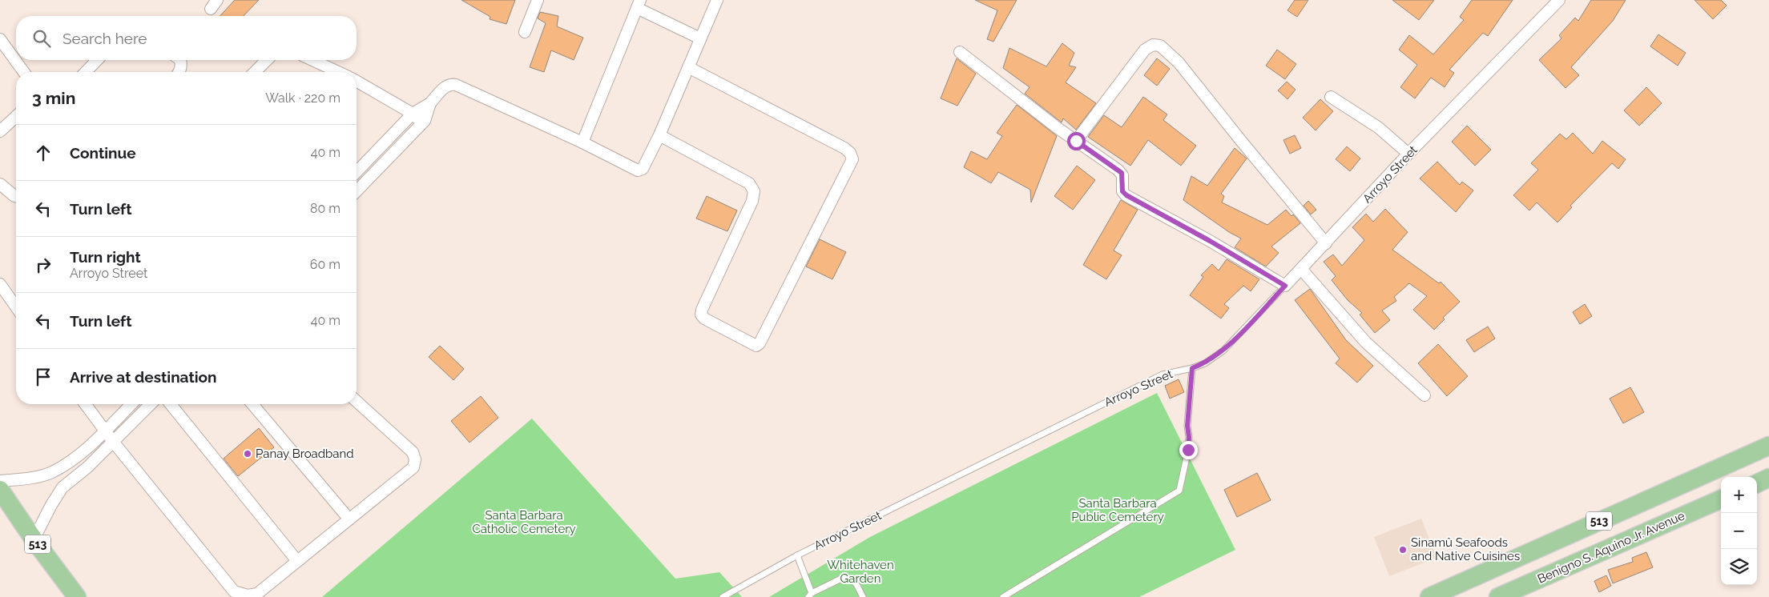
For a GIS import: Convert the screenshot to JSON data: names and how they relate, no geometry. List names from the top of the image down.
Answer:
{
  "streets": {
    "main road": ["513", "Benigno S. Aquino Jr. Avenue"],
    "street": ["Arroyo Street"]
  },
  "parks": ["Santa Barbara Public Cemetery", "Santa Barbara Catholic Cemetery", "Whitehaven Garden"],
  "places": ["Panay Broadband", "Sinamû Seafoods and Native Cuisines"],
  "page": {
    "search": "Search here",
    "heading": ["3 min", "Walk · 220 m"],
    "list": [
      ["Continue", "40 m"],
      ["Turn left", "80 m"],
      ["Turn right", "Arroyo Street", "60 m"],
      ["Turn left", "40 m"],
      "Arrive at destination"
    ],
    "map_buttons": ["+", "−"]
  }
}
